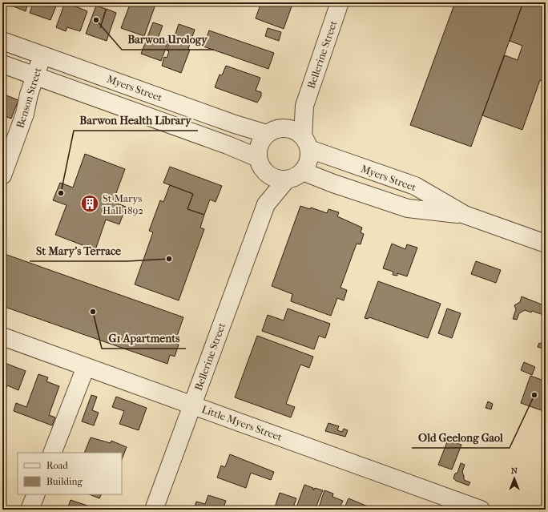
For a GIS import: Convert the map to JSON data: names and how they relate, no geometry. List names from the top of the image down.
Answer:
{
  "streets": {
    "street": [
      "Bellerine Street",
      "Myers Street",
      "Benson Street",
      "Little Myers Street"
    ]
  },
  "crossings": [
    ["Bellerine Street", "Myers Street"],
    ["Bellerine Street", "Little Myers Street"],
    ["Myers Street", "Benson Street"]
  ],
  "places": {
    "other": [
      "Barwon Urology",
      "Barwon Health Library",
      "St Mary's Terrace",
      "G1 Apartments",
      "Old Geelong Gaol"
    ],
    "building": ["St Marys Hall 1892"]
  },
  "legend": ["Road", "Building"],
  "north": "top"
}
